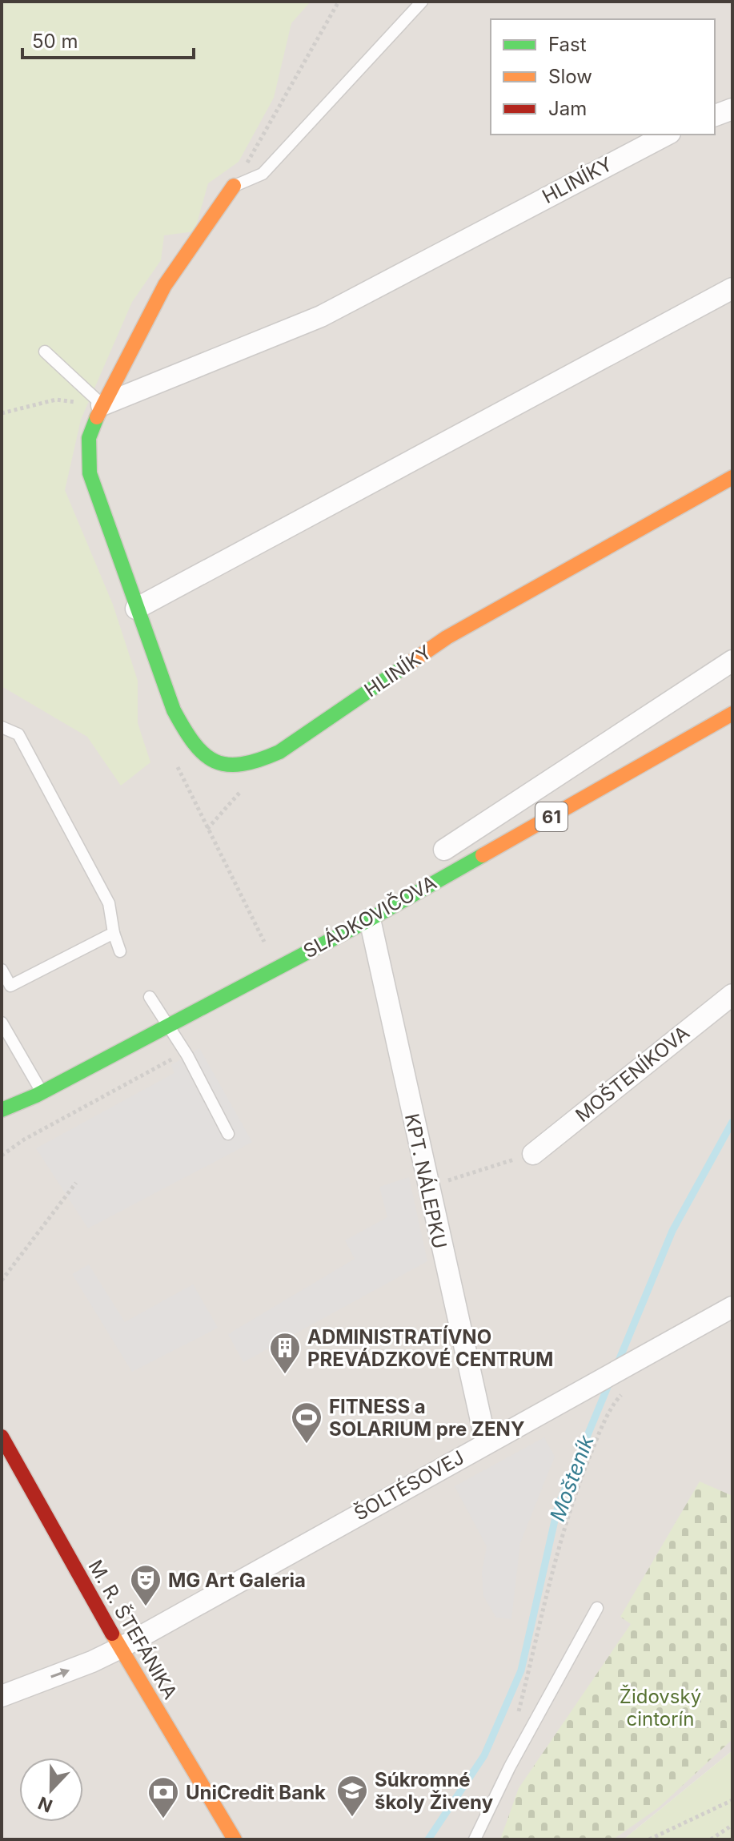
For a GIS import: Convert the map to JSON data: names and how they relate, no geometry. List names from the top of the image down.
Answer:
{
  "streets": {
    "main road": [
      "HLINÍKY",
      "61",
      "SLÁDKOVIČOVA",
      "M. R. ŠTEFÁNIKA"
    ],
    "street": ["MOŠTENÍKOVA", "KPT. NÁLEPKU", "ŠOLTÉSOVEJ"]
  },
  "crossings": [
    ["SLÁDKOVIČOVA", "KPT. NÁLEPKU"],
    ["KPT. NÁLEPKU", "ŠOLTÉSOVEJ"],
    ["ŠOLTÉSOVEJ", "M. R. ŠTEFÁNIKA"]
  ],
  "water": ["Mošteník"],
  "parks": ["Židovský cintorín"],
  "places": {
    "building": ["ADMINISTRATÍVNO PREVÁDZKOVÉ CENTRUM"],
    "sports": ["FITNESS a SOLARIUM pre ZENY"],
    "theatre": ["MG Art Galeria"],
    "school or university": ["Súkromné školy Živeny"],
    "bank": ["UniCredit Bank"]
  },
  "legend": ["Fast", "Slow", "Jam"],
  "scale_bar": "50 m",
  "north": "bottom"
}
